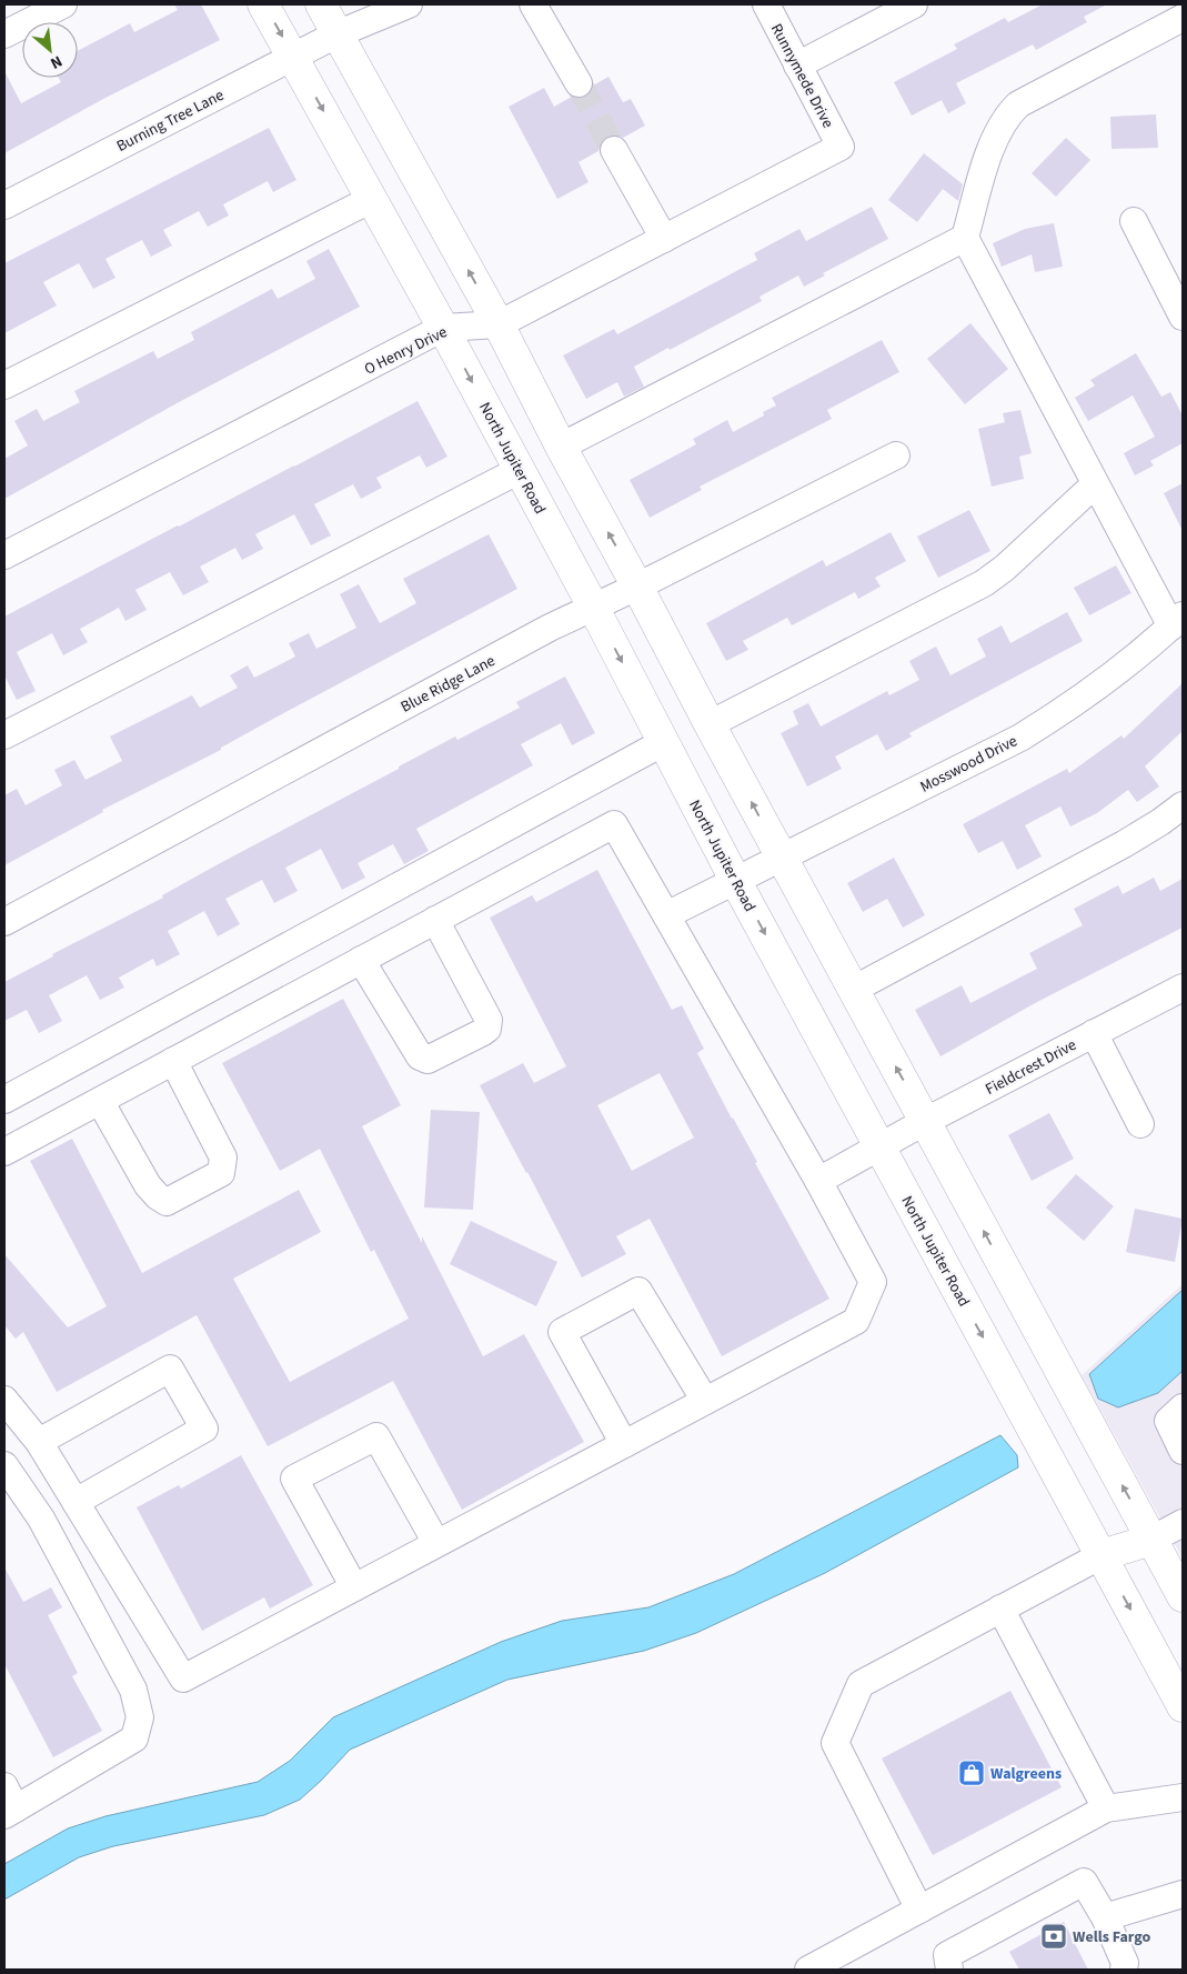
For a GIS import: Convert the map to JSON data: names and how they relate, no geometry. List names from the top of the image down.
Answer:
{
  "streets": {
    "main road": ["North Jupiter Road"],
    "street": [
      "Runnymede Drive",
      "Burning Tree Lane",
      "O Henry Drive",
      "Blue Ridge Lane",
      "Mosswood Drive",
      "Fieldcrest Drive"
    ]
  },
  "crossings": [
    ["Runnymede Drive", "O Henry Drive"],
    ["Burning Tree Lane", "North Jupiter Road"],
    ["O Henry Drive", "North Jupiter Road"],
    ["North Jupiter Road", "Blue Ridge Lane"],
    ["North Jupiter Road", "Mosswood Drive"],
    ["North Jupiter Road", "Fieldcrest Drive"]
  ],
  "places": {
    "shop": ["Walgreens"],
    "bank": ["Wells Fargo"]
  },
  "north": "bottom right"
}
